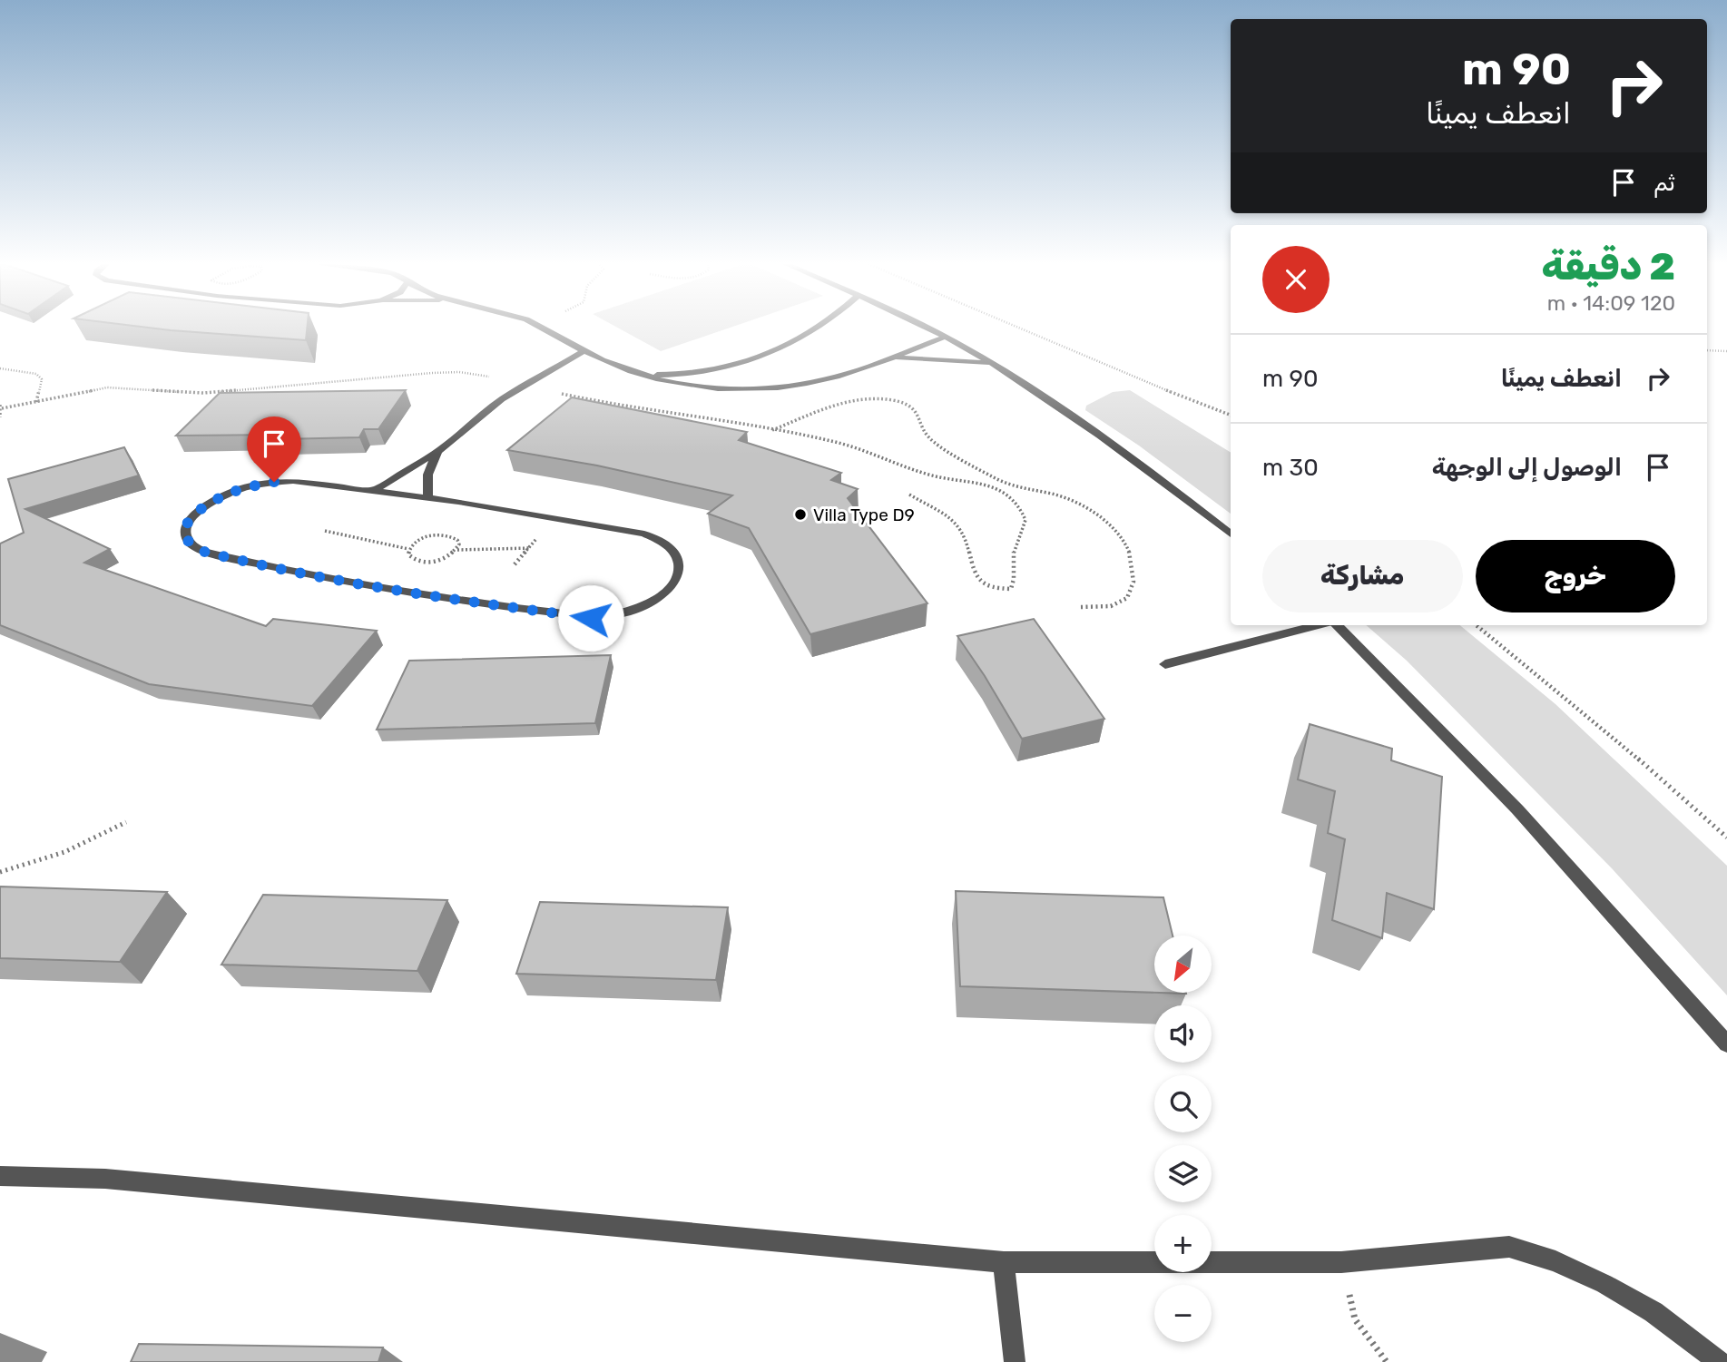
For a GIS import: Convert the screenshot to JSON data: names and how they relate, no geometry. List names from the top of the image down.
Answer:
{
  "places": ["Villa Type D9"],
  "north": "bottom left",
  "page": {
    "turn": ["90 m", "انعطف يمينًا"],
    "then": "ثم",
    "heading": ["2 دقيقة", "120 m · 14:09"],
    "list": [
      {
        "name": "انعطف يمينًا",
        "value": "90 m"
      },
      {
        "name": "الوصول إلى الوجهة",
        "value": "30 m"
      }
    ],
    "buttons": ["خروج", "مشاركة"],
    "map_buttons": ["+", "−"]
  }
}
